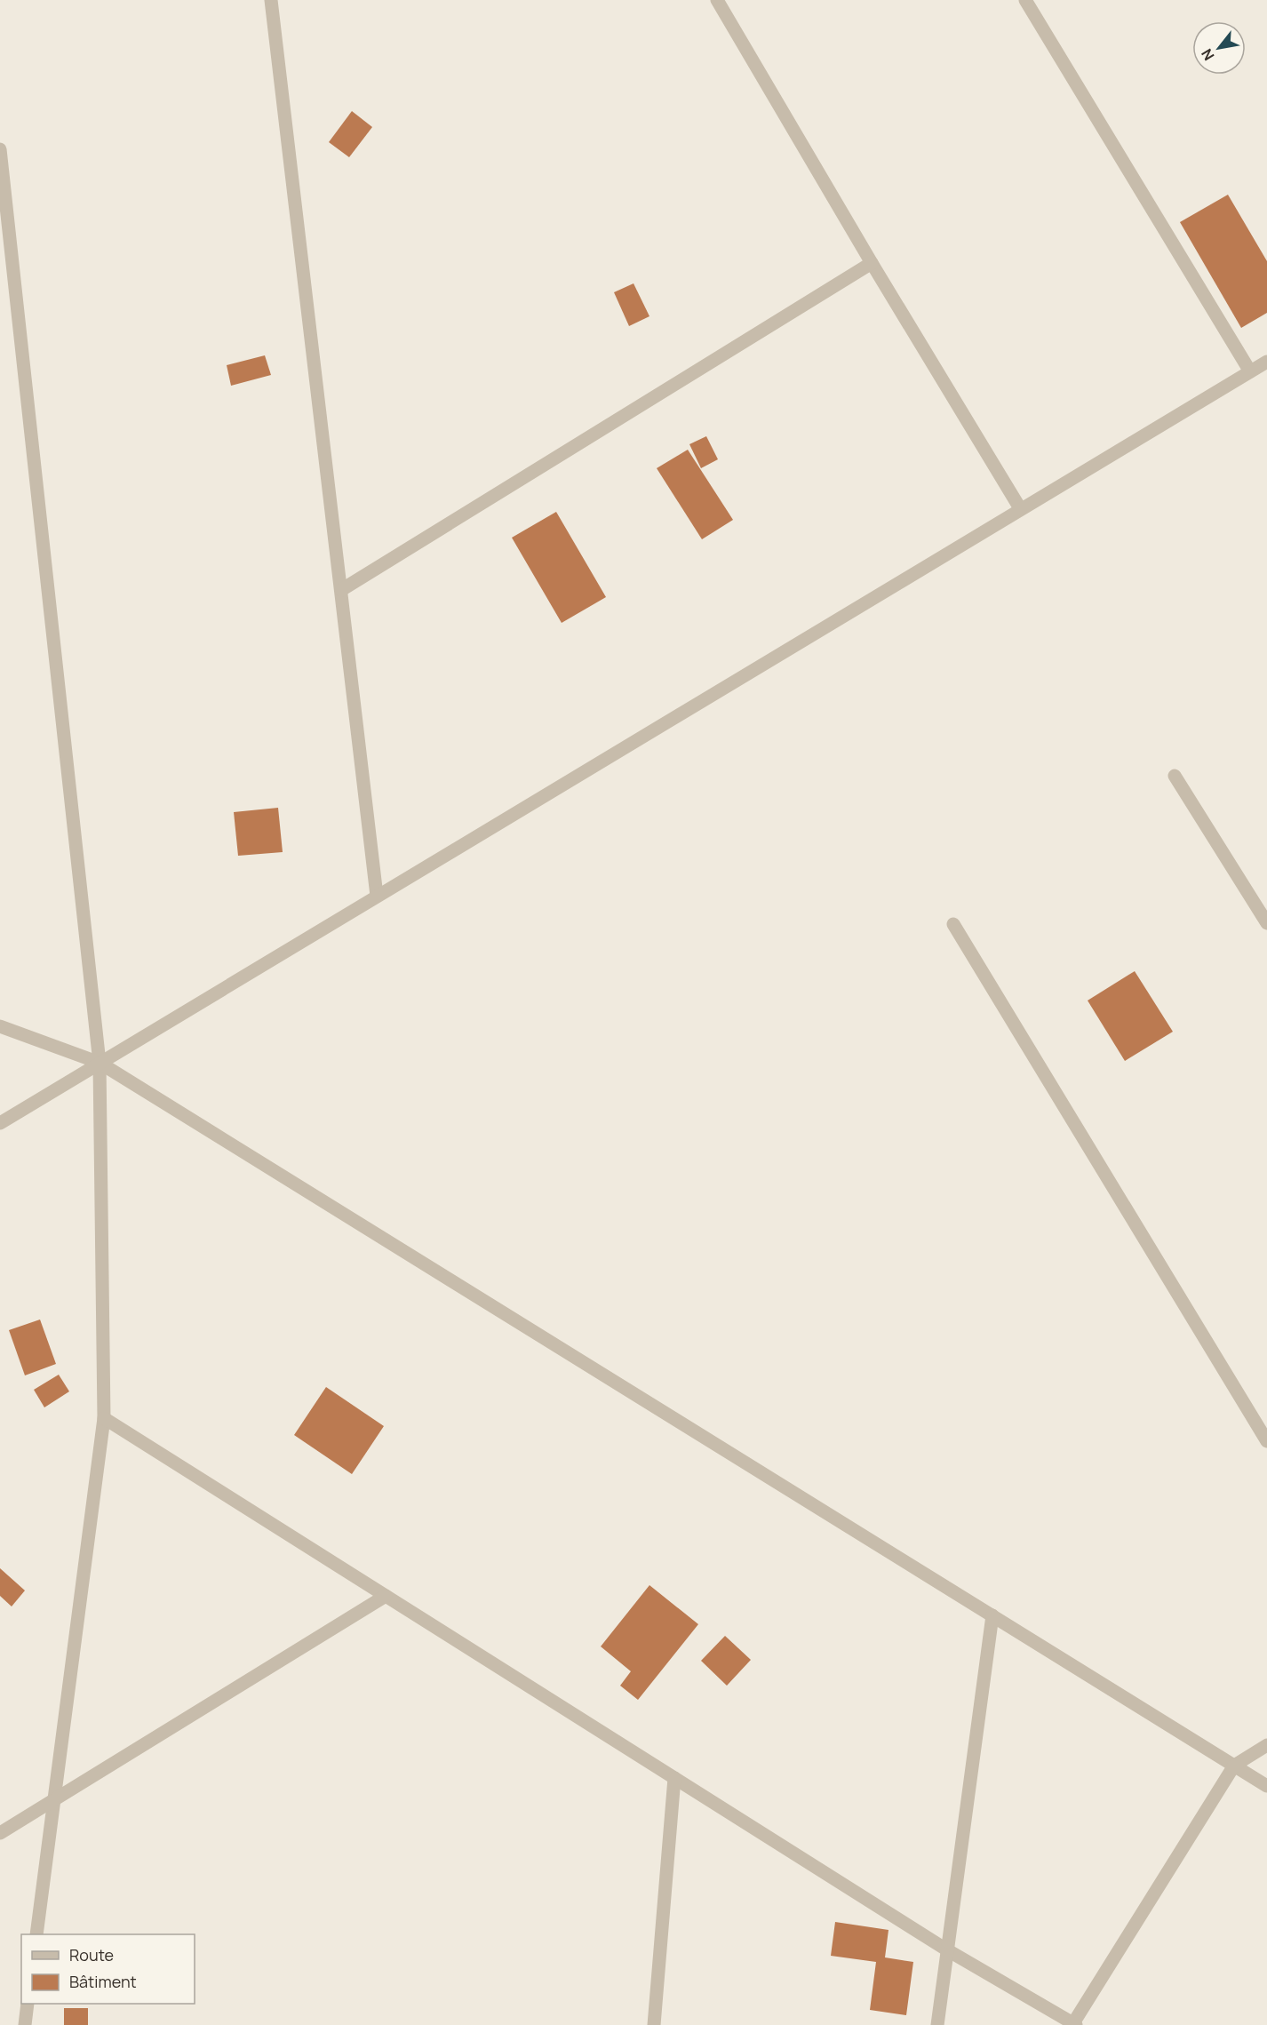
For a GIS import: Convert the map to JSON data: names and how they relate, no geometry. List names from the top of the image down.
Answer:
{
  "legend": ["Route", "Bâtiment"],
  "north": "bottom left"
}
